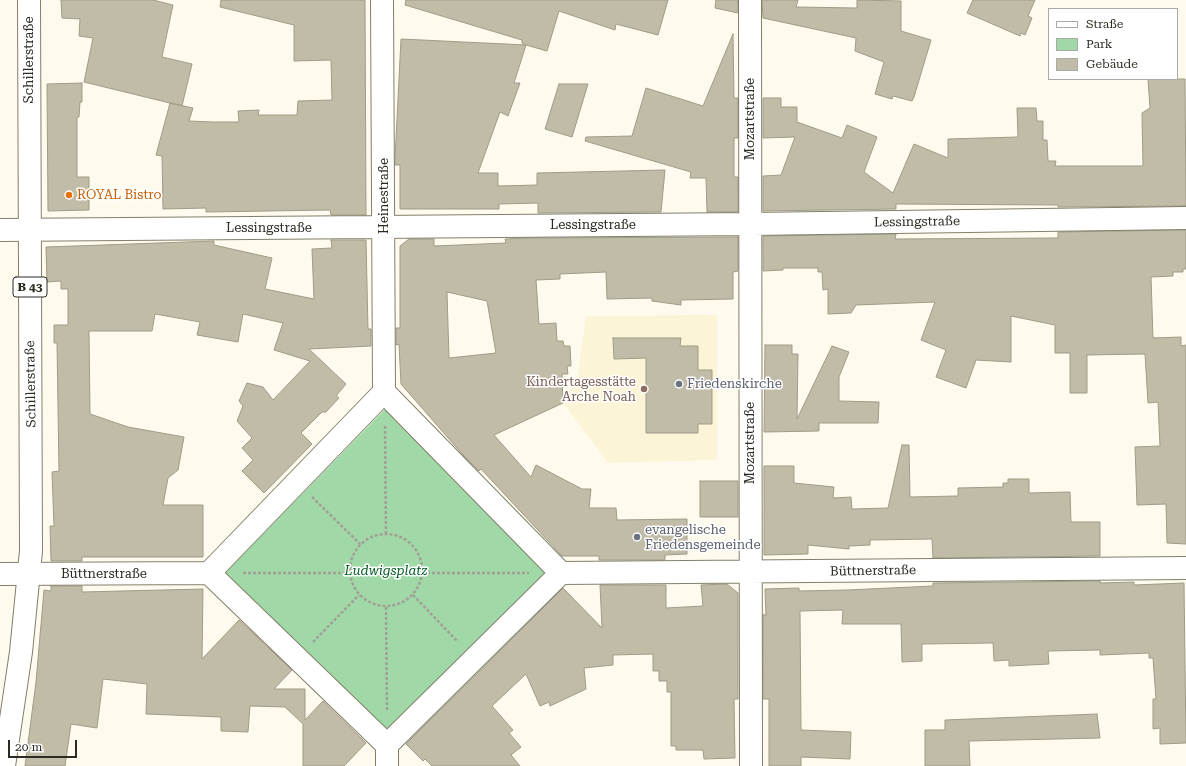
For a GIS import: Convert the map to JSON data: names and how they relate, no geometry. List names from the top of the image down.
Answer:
{
  "streets": {
    "street": [
      "Schillerstraße",
      "Mozartstraße",
      "Heinestraße",
      "Lessingstraße",
      "B 43",
      "Büttnerstraße"
    ]
  },
  "crossings": [
    ["Schillerstraße", "Lessingstraße"],
    ["Schillerstraße", "Büttnerstraße"],
    ["Mozartstraße", "Lessingstraße"],
    ["Mozartstraße", "Büttnerstraße"],
    ["Heinestraße", "Lessingstraße"]
  ],
  "parks": ["Ludwigsplatz"],
  "places": [
    "ROYAL Bistro",
    "Friedenskirche",
    "Kindertagesstätte Arche Noah",
    "evangelische Friedensgemeinde"
  ],
  "legend": ["Straße", "Park", "Gebäude"],
  "scale_bar": "20 m"
}
